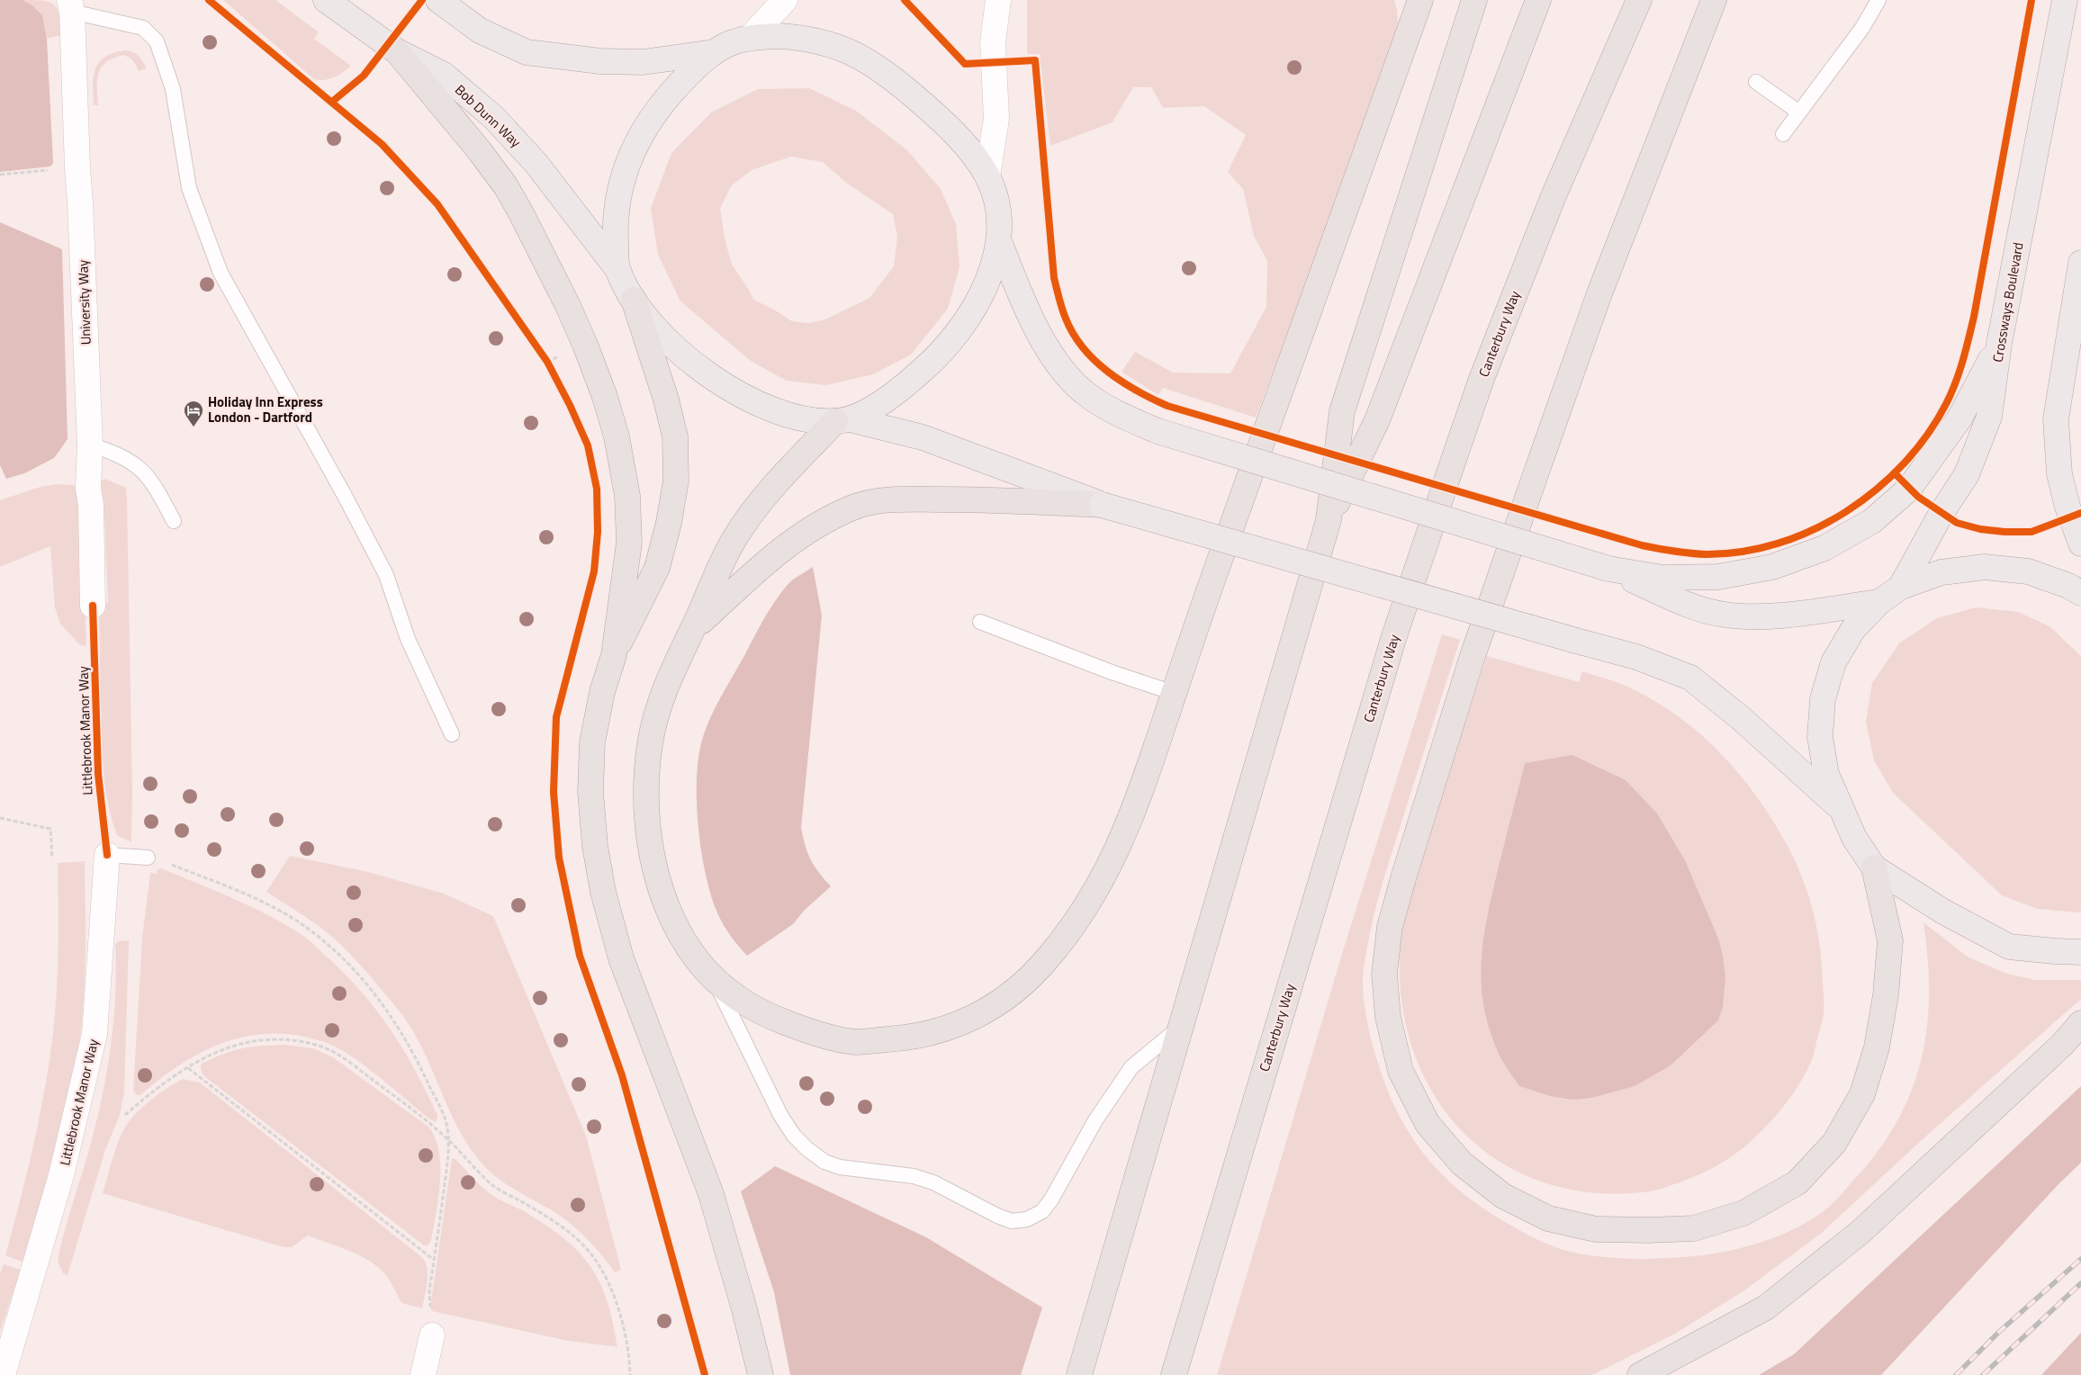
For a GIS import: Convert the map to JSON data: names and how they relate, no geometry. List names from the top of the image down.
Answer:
{
  "streets": {
    "highway": ["Canterbury Way"],
    "main road": ["Bob Dunn Way", "Crossways Boulevard"],
    "street": ["University Way", "Littlebrook Manor Way"]
  },
  "places": {
    "hotel": ["Holiday Inn Express London - Dartford"]
  }
}
